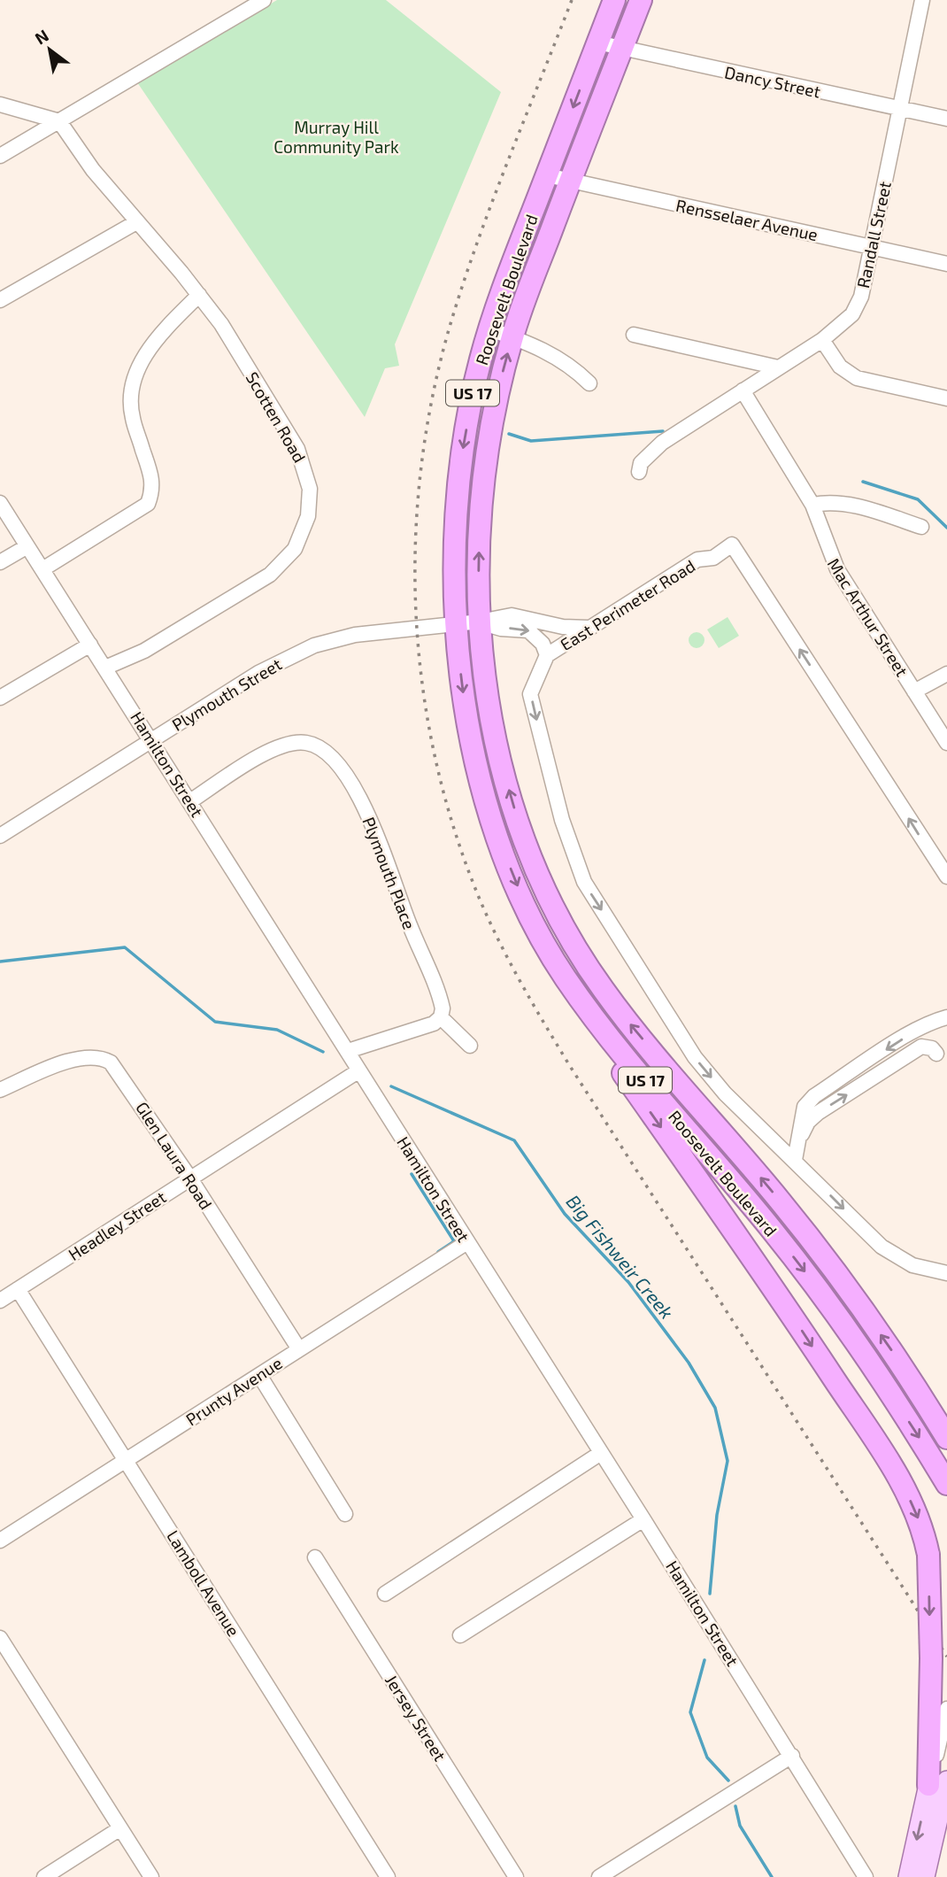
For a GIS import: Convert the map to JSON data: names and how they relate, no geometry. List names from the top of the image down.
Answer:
{
  "streets": {
    "highway": ["Roosevelt Boulevard", "US 17"],
    "street": [
      "Dancy Street",
      "Rensselaer Avenue",
      "Randall Street",
      "Scotten Road",
      "East Perimeter Road",
      "Mac Arthur Street",
      "Plymouth Street",
      "Hamilton Street",
      "Plymouth Place",
      "Glen Laura Road",
      "Headley Street",
      "Prunty Avenue",
      "Lamboll Avenue",
      "Jersey Street"
    ]
  },
  "crossings": [
    ["Dancy Street", "Randall Street"],
    ["Dancy Street", "Roosevelt Boulevard"],
    ["Rensselaer Avenue", "Randall Street"],
    ["Rensselaer Avenue", "Roosevelt Boulevard"],
    ["Randall Street", "Mac Arthur Street"],
    ["Roosevelt Boulevard", "Plymouth Street"],
    ["Scotten Road", "Hamilton Street"],
    ["Plymouth Street", "Hamilton Street"],
    ["Hamilton Street", "Plymouth Place"],
    ["Hamilton Street", "Headley Street"],
    ["Hamilton Street", "Prunty Avenue"],
    ["Glen Laura Road", "Headley Street"],
    ["Glen Laura Road", "Prunty Avenue"],
    ["Headley Street", "Lamboll Avenue"],
    ["Prunty Avenue", "Lamboll Avenue"]
  ],
  "water": ["Big Fishweir Creek"],
  "parks": ["Murray Hill Community Park"],
  "north": "top left"
}
